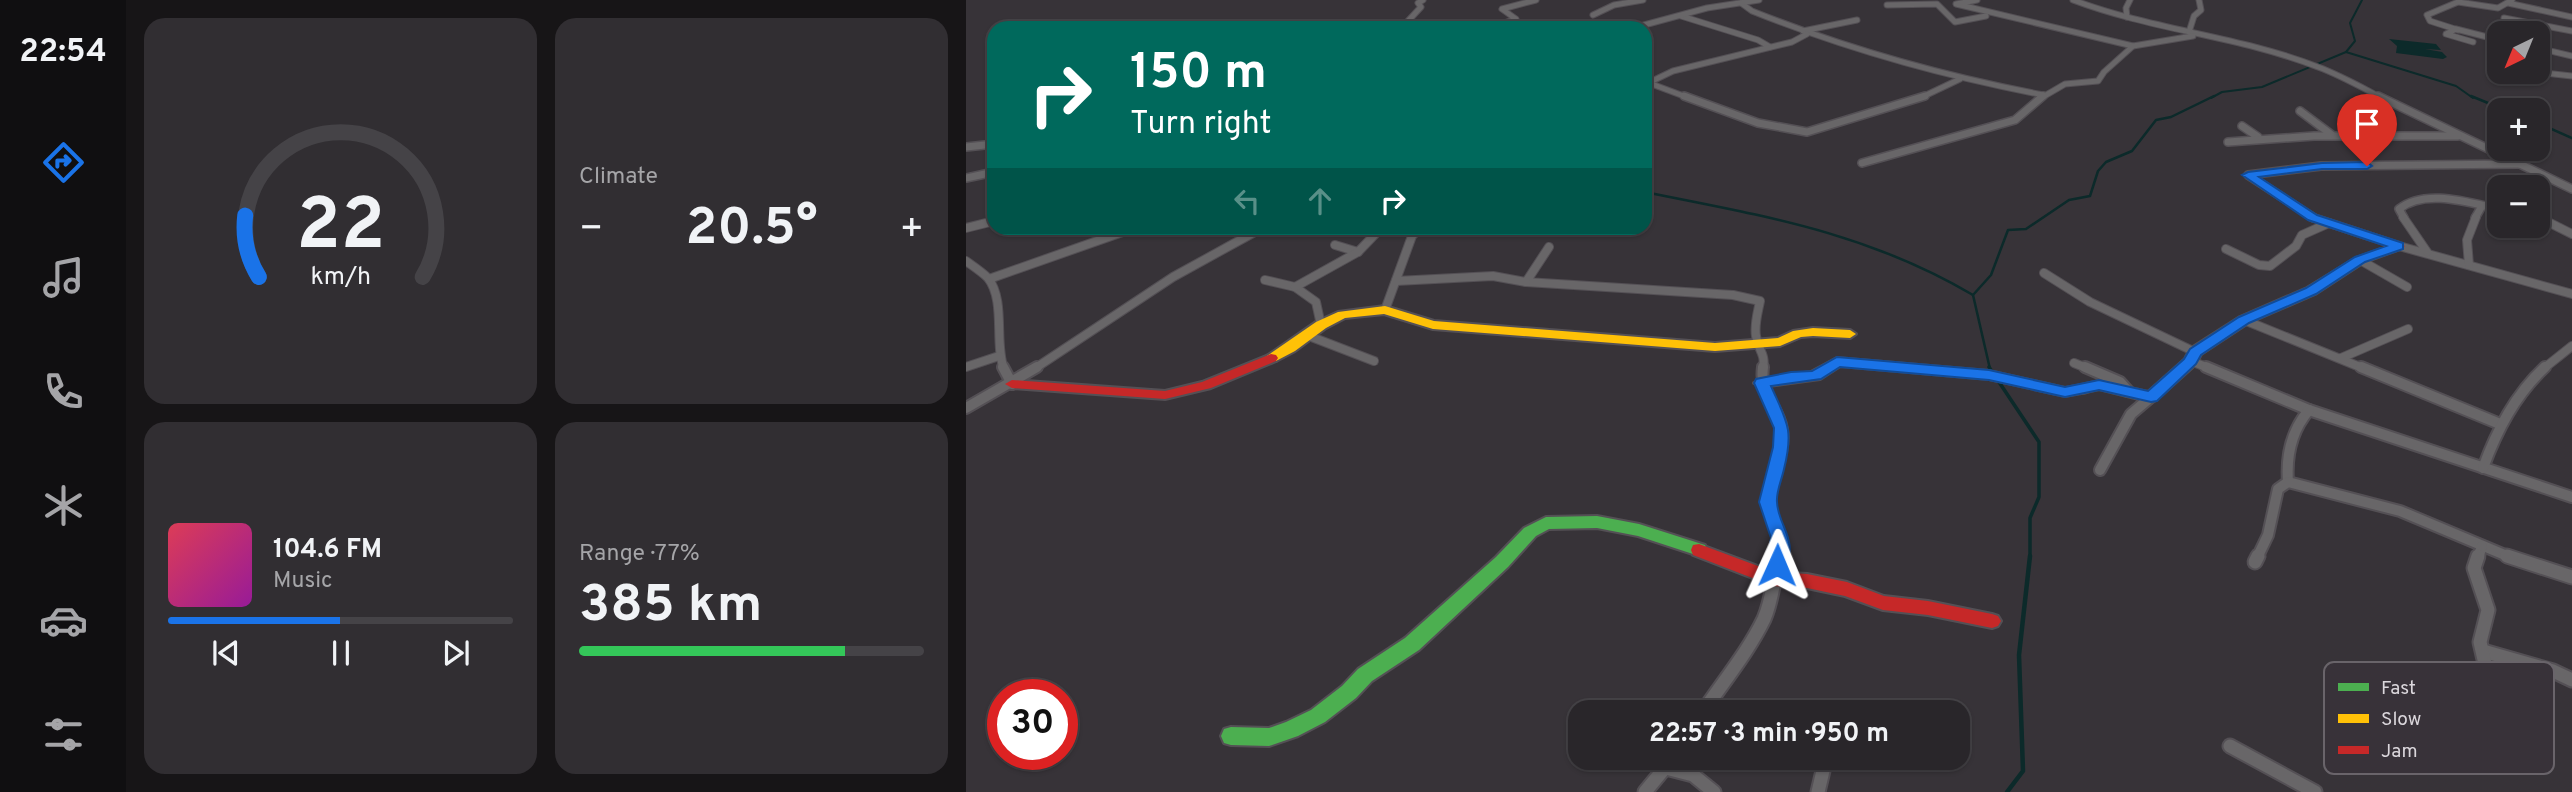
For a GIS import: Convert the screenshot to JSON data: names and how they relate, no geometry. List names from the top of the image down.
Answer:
{
  "legend": ["Fast", "Slow", "Jam"],
  "north": "bottom left",
  "page": {
    "tabs": "22:54",
    "tile": [
      "Climate",
      ["Range · 77%", "385 km"]
    ],
    "map_buttons": ["+", "−"],
    "turn": ["150 m", "Turn right"],
    "heat": ["−", "20.5°", "+"],
    "song": ["104.6 FM", "Music"],
    "limit": "30",
    "trip": "22:57 · 3 min · 950 m",
    "gauge": ["22", "km/h"]
  }
}
